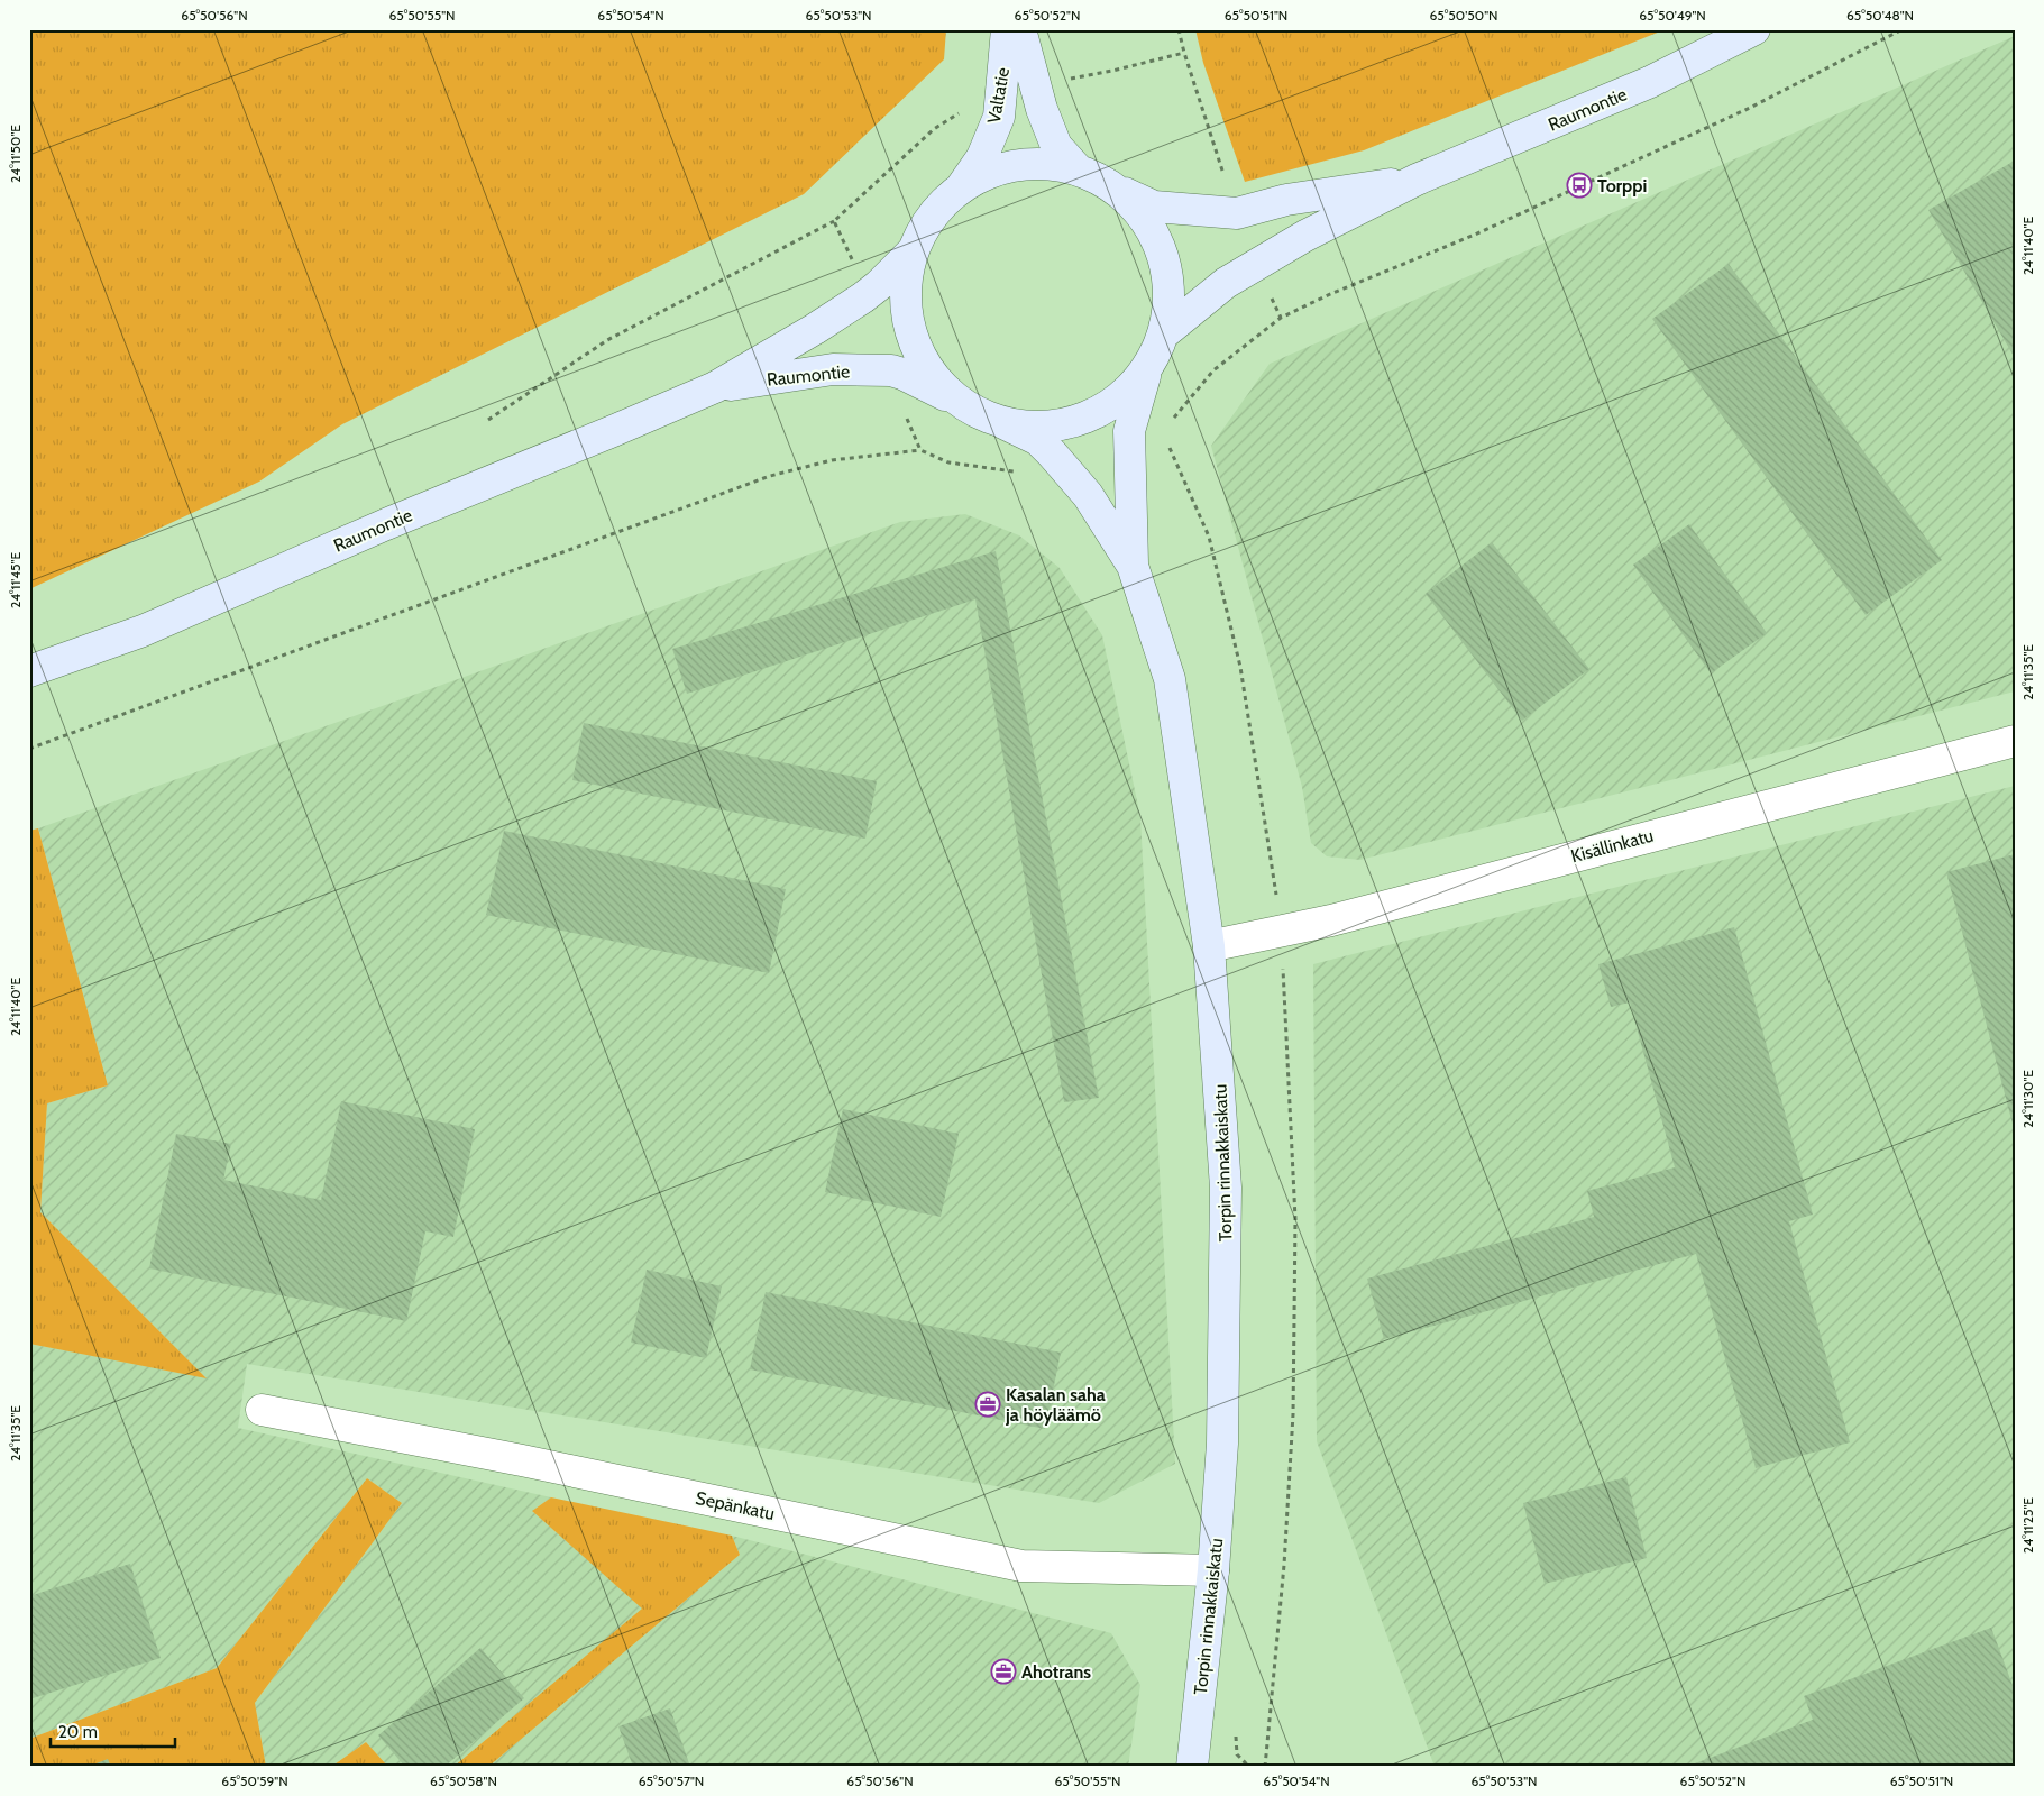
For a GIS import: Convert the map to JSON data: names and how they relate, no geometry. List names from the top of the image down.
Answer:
{
  "streets": {
    "main road": ["Valtatie", "Raumontie", "Torpin rinnakkaiskatu"],
    "street": ["Kisällinkatu", "Sepänkatu"]
  },
  "crossings": [
    ["Valtatie", "Raumontie"],
    ["Raumontie", "Torpin rinnakkaiskatu"],
    ["Kisällinkatu", "Torpin rinnakkaiskatu"],
    ["Torpin rinnakkaiskatu", "Sepänkatu"]
  ],
  "places": {
    "bus stop": ["Torppi"],
    "office": ["Kasalan saha ja höyläämö", "Ahotrans"]
  },
  "scale_bar": "20 m",
  "coordinates": [
    "65°50'56\"N",
    "65°50'55\"N",
    "65°50'54\"N",
    "65°50'53\"N",
    "65°50'52\"N",
    "65°50'51\"N",
    "65°50'50\"N",
    "65°50'49\"N",
    "65°50'48\"N",
    "24°11'50\"E",
    "24°11'40\"E",
    "24°11'45\"E",
    "24°11'35\"E",
    "24°11'30\"E",
    "24°11'25\"E",
    "65°50'59\"N",
    "65°50'58\"N",
    "65°50'57\"N"
  ]
}
